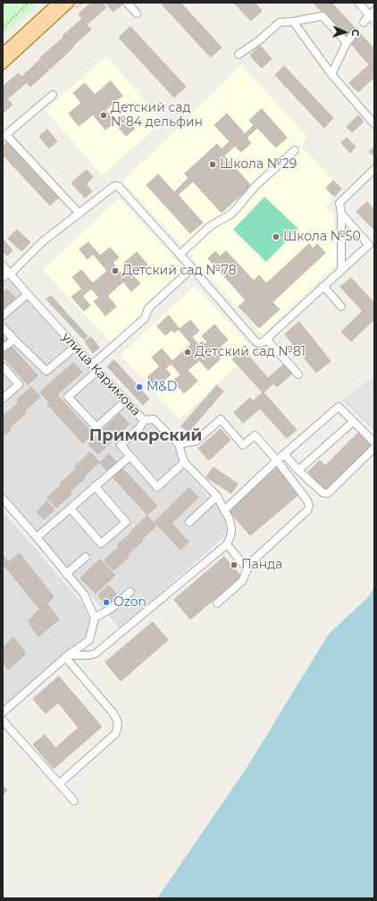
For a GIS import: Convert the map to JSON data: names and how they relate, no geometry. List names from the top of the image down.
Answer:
{
  "streets": {
    "street": ["улица Каримова"]
  },
  "districts": ["Приморский"],
  "places": [
    "Детский сад №84 дельфин",
    "Школа №29",
    "Школа №50",
    "Детский сад №78",
    "Детский сад №81",
    "M&D",
    "Панда",
    "Ozon"
  ],
  "north": "right"
}
